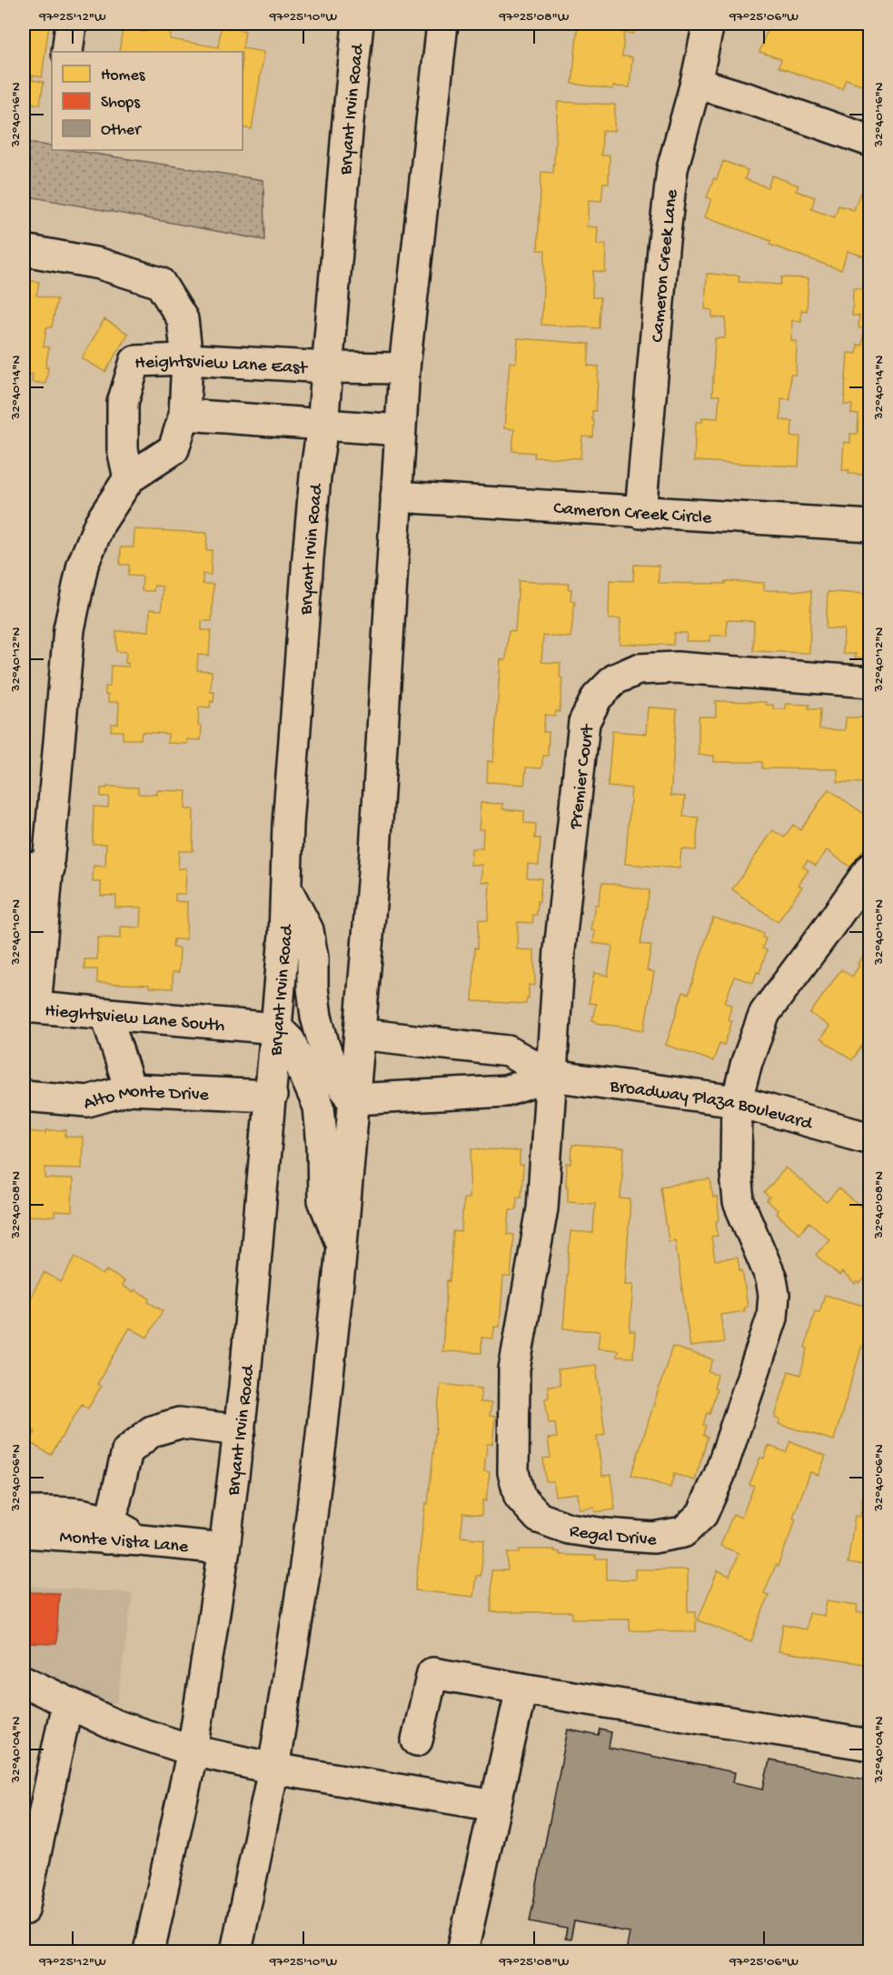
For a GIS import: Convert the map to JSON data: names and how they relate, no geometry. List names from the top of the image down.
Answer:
{
  "streets": {
    "main road": [
      "Bryant Irvin Road",
      "Cameron Creek Lane",
      "Heightsview Lane East",
      "Cameron Creek Circle",
      "Premier Court",
      "Hieghtsview Lane South",
      "Alto Monte Drive",
      "Broadway Plaza Boulevard",
      "Regal Drive",
      "Monte Vista Lane"
    ]
  },
  "crossings": [
    ["Bryant Irvin Road", "Heightsview Lane East"],
    ["Bryant Irvin Road", "Hieghtsview Lane South"],
    ["Bryant Irvin Road", "Alto Monte Drive"],
    ["Bryant Irvin Road", "Monte Vista Lane"],
    ["Cameron Creek Lane", "Cameron Creek Circle"],
    ["Heightsview Lane East", "Hieghtsview Lane South"],
    ["Premier Court", "Broadway Plaza Boulevard"],
    ["Premier Court", "Regal Drive"],
    ["Broadway Plaza Boulevard", "Regal Drive"]
  ],
  "legend": ["Homes", "Shops", "Other"],
  "coordinates": [
    "97°25'12\"W",
    "97°25'10\"W",
    "97°25'08\"W",
    "97°25'06\"W",
    "32°40'16\"N",
    "32°40'14\"N",
    "32°40'12\"N",
    "32°40'10\"N",
    "32°40'08\"N",
    "32°40'06\"N",
    "32°40'04\"N"
  ]
}
